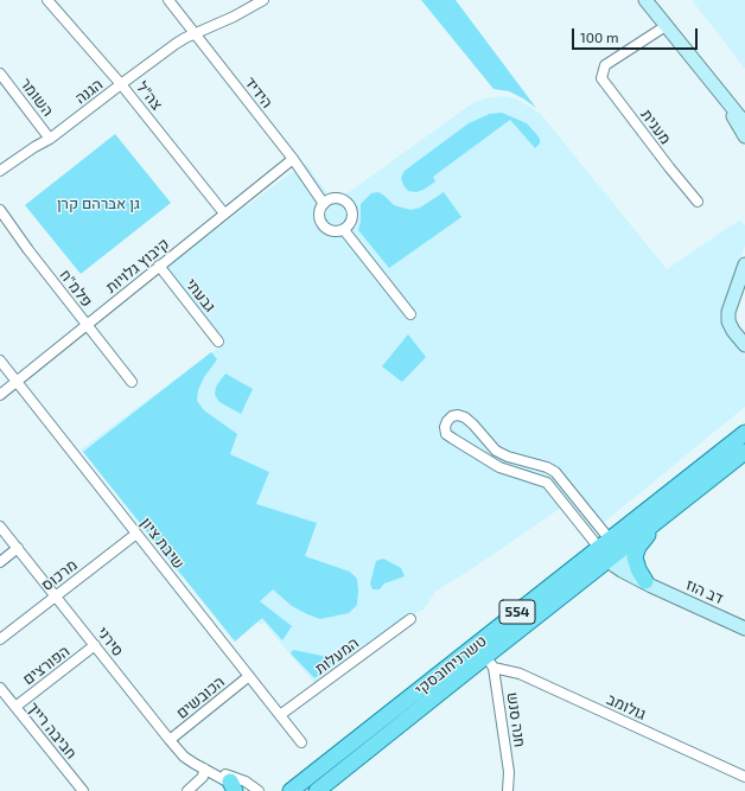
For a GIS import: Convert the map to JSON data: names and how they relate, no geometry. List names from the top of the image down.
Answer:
{
  "streets": {
    "main road": ["554", "טשרניחובסקי"],
    "street": [
      "הגנה",
      "הידיד",
      "צה\"ל",
      "השומר",
      "מענית",
      "קיבוץ גלויות",
      "פלמ\"ח",
      "גבעתי",
      "שיבת ציון",
      "מרכוס",
      "דב הוז",
      "סירני",
      "המעלות",
      "הפורצים",
      "הכובשים",
      "גולומב",
      "חנה סנש",
      "חביבה רייך"
    ]
  },
  "crossings": [
    ["הגנה", "הידיד"],
    ["הגנה", "צה\"ל"],
    ["הגנה", "השומר"],
    ["הידיד", "קיבוץ גלויות"],
    ["צה\"ל", "קיבוץ גלויות"],
    ["קיבוץ גלויות", "פלמ\"ח"],
    ["קיבוץ גלויות", "גבעתי"],
    ["קיבוץ גלויות", "שיבת ציון"],
    ["שיבת ציון", "מרכוס"],
    ["שיבת ציון", "המעלות"],
    ["שיבת ציון", "הכובשים"],
    ["מרכוס", "סירני"],
    ["דב הוז", "טשרניחובסקי"],
    ["סירני", "הפורצים"],
    ["סירני", "הכובשים"],
    ["הפורצים", "חביבה רייך"],
    ["טשרניחובסקי", "גולומב"],
    ["טשרניחובסקי", "חנה סנש"],
    ["גולומב", "חנה סנש"]
  ],
  "parks": ["גן אברהם קרן"],
  "scale_bar": "100 m"
}
